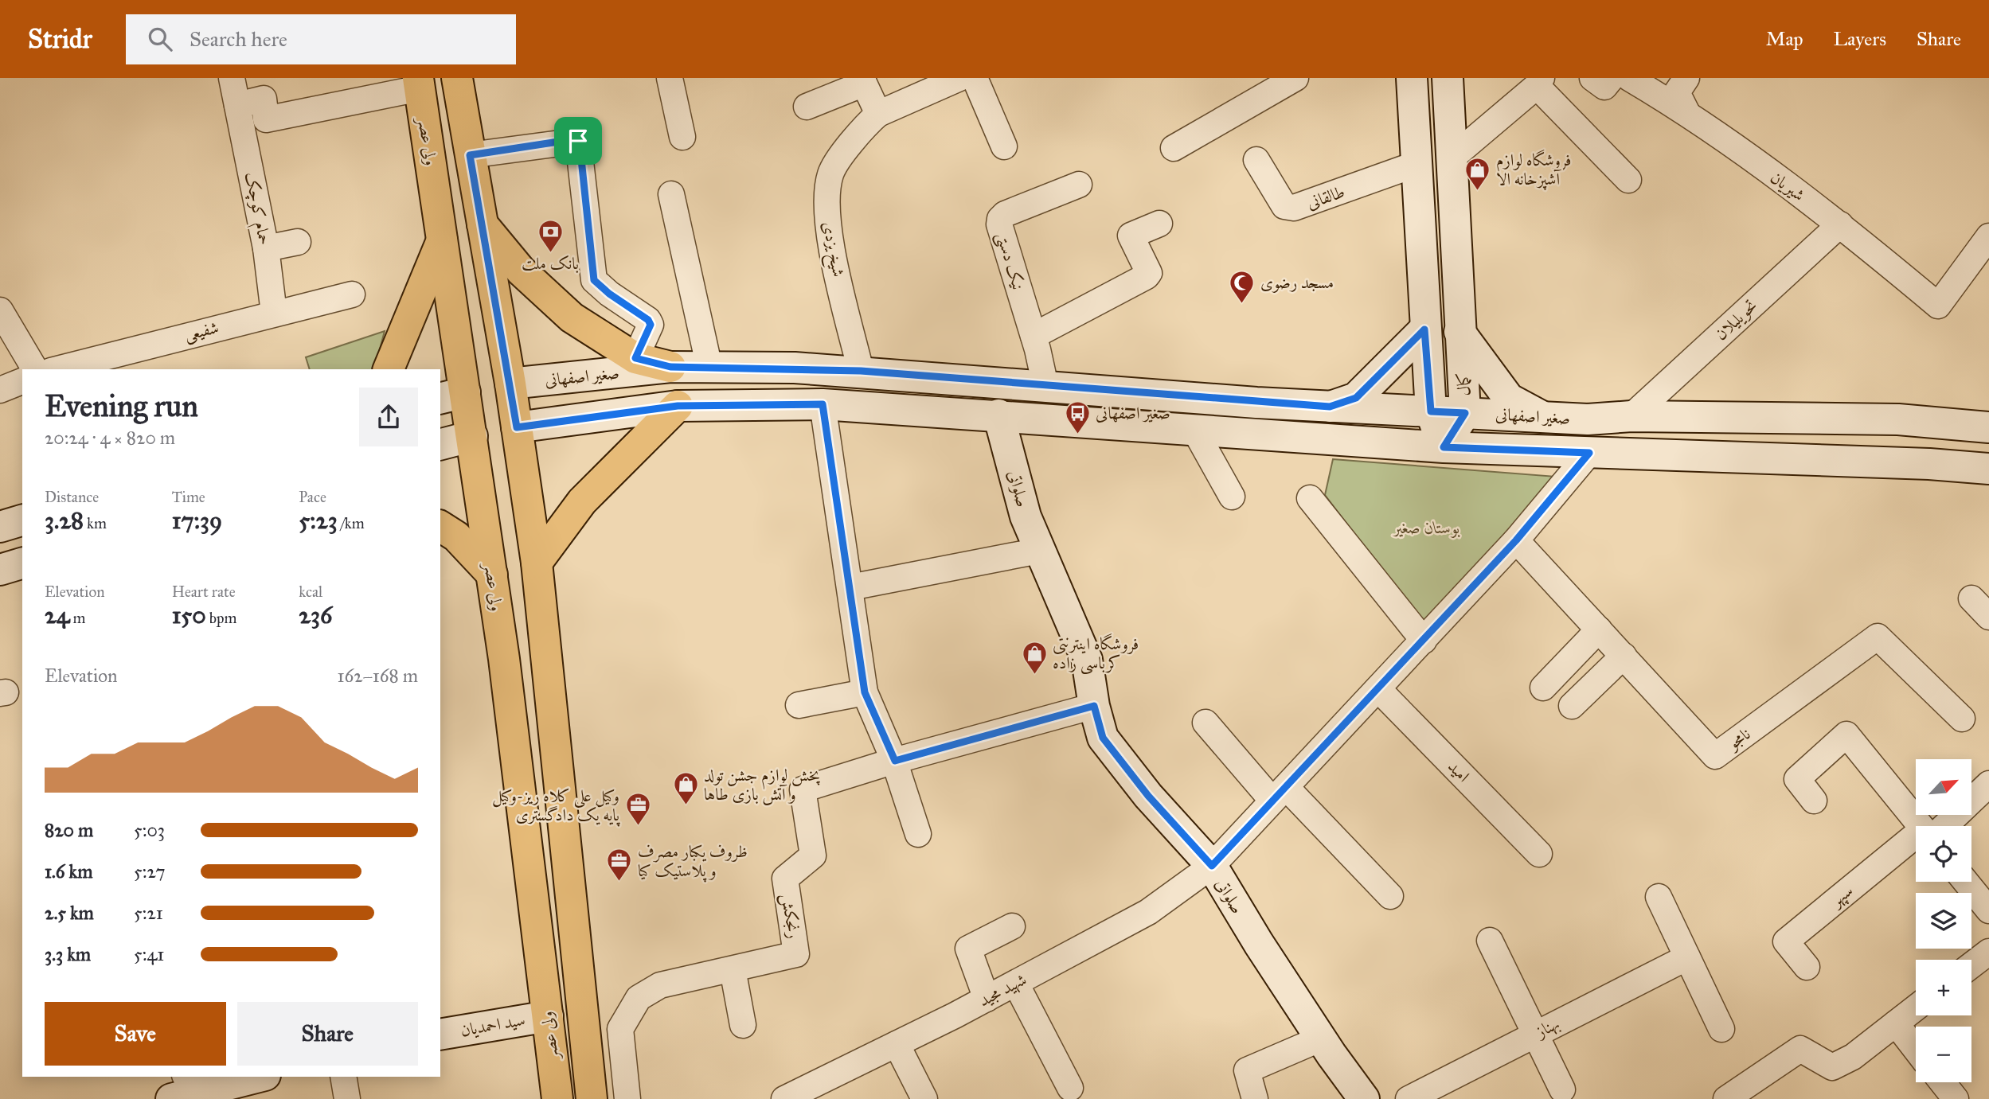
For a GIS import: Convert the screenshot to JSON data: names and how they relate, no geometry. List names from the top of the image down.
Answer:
{
  "streets": {
    "main road": [
      "ولی عصر",
      "صغیر اصفهانی",
      "کمال",
      "صلواتی",
      "سید احمدیان"
    ],
    "street": [
      "شیریان",
      "طالقانی",
      "حمام کوچک",
      "شیخ یزدی",
      "نیک دستی",
      "تحویلیلان",
      "شفیعی",
      "نامجو",
      "امید",
      "سپهر",
      "رنجکش",
      "شهید مجید",
      "بهناز"
    ]
  },
  "crossings": [
    ["ولی عصر", "سید احمدیان"],
    ["شیریان", "تحویلیلان"],
    ["طالقانی", "کمال"],
    ["حمام کوچک", "شفیعی"],
    ["شیخ یزدی", "صغیر اصفهانی"],
    ["نیک دستی", "صغیر اصفهانی"],
    ["تحویلیلان", "صغیر اصفهانی"],
    ["صغیر اصفهانی", "کمال"],
    ["صغیر اصفهانی", "صلواتی"],
    ["صغیر اصفهانی", "شهید مجید"],
    ["صلواتی", "رنجکش"],
    ["صلواتی", "شهید مجید"],
    ["نامجو", "شهید مجید"],
    ["امید", "شهید مجید"]
  ],
  "parks": ["بوستان صغیر"],
  "places": {
    "shop": ["فروشگاه لوازم آشپزخانه الا", "فروشگاه اینترنتی کرباسی زاده", "پخش لوازم جشن تولد و آتش بازی طاها"],
    "bank": ["بانک ملت"],
    "mosque": ["مسجد رضوی"],
    "bus stop": ["صغیر اصفهانی"],
    "office": ["وکیل علی کلاه ریز-وکیل پایه یک دادگستری", "ظروف یکبار مصرف و پلاستیک کیا"]
  },
  "north": "top right",
  "page": {
    "header": "Stridr",
    "search": "Search here",
    "nav": ["Map", "Layers", "Share"],
    "heading": ["Evening run", "20:24 · 4 × 820 m"],
    "stats": [
      ["Distance", "3.28 km"],
      ["Time", "17:39"],
      ["Pace", "5:23 /km"],
      ["Elevation", "24 m"],
      ["Heart rate", "150 bpm"],
      ["kcal", "236"]
    ],
    "chart": ["Elevation", "162–168 m"],
    "map_buttons": ["+", "−"],
    "list": [
      {
        "name": "820 m",
        "note": "5:03"
      },
      {
        "name": "1.6 km",
        "note": "5:27"
      },
      {
        "name": "2.5 km",
        "note": "5:21"
      },
      {
        "name": "3.3 km",
        "note": "5:41"
      }
    ],
    "buttons": ["Save", "Share"]
  }
}
